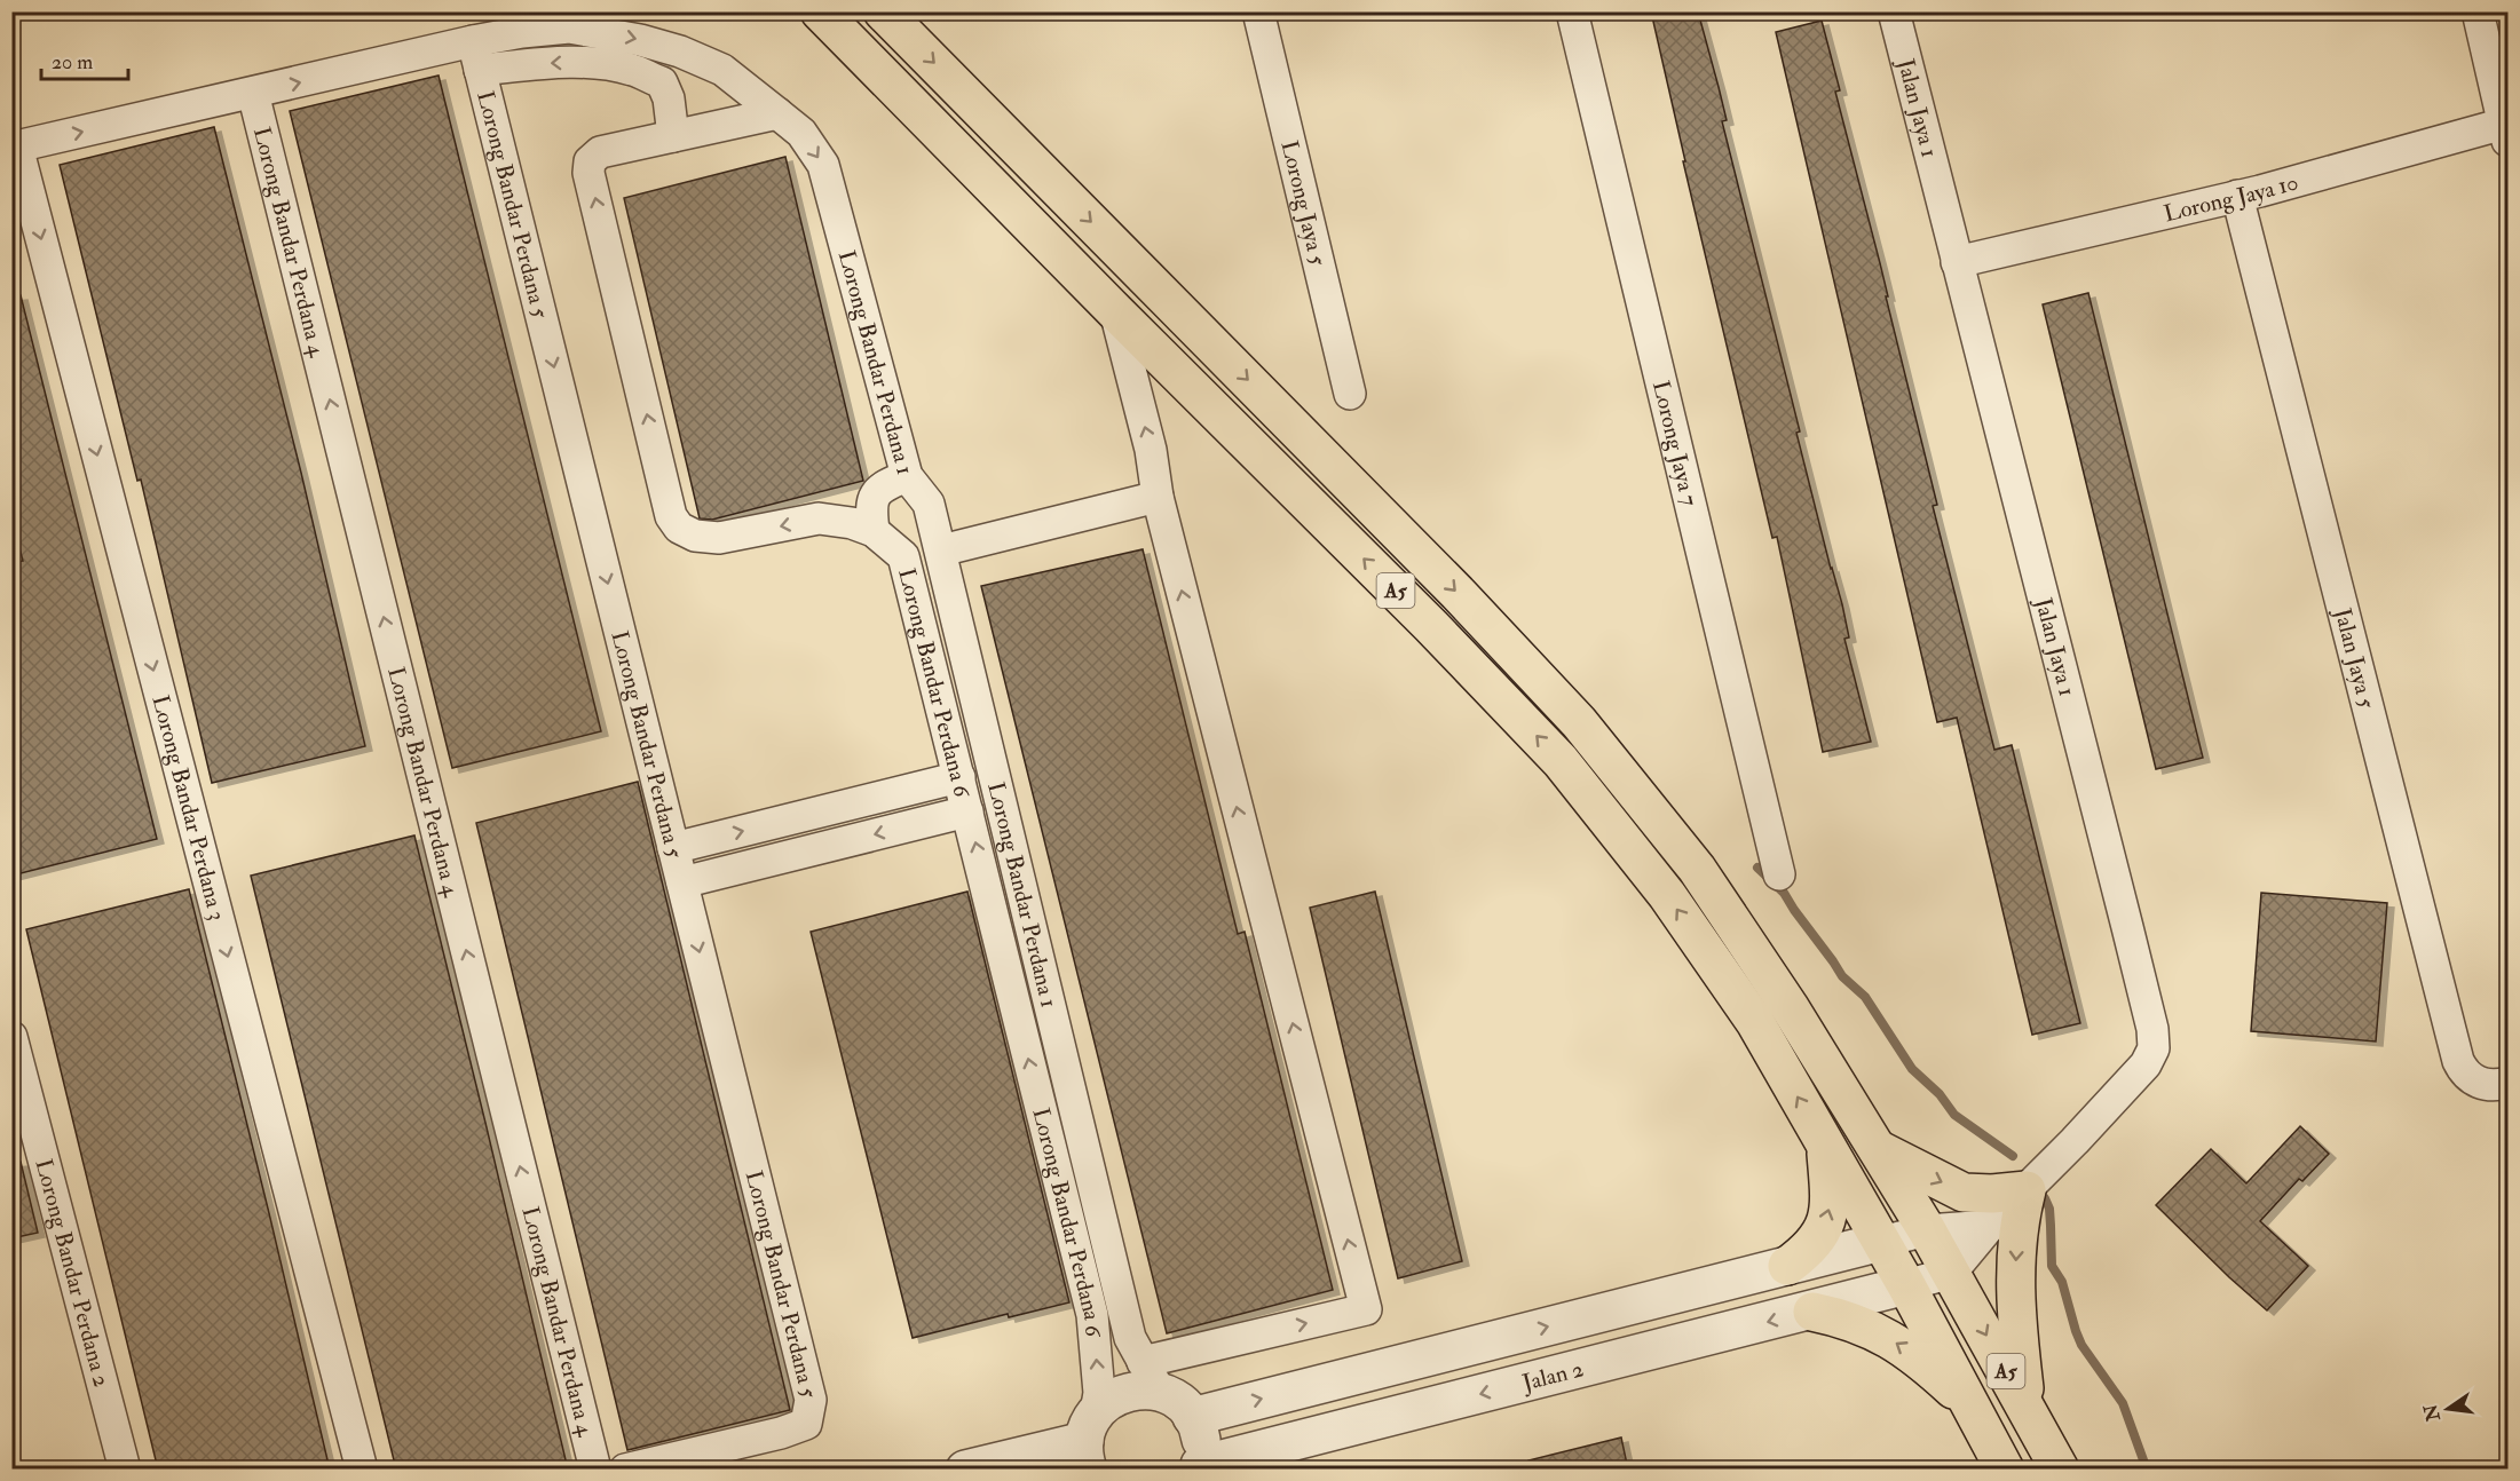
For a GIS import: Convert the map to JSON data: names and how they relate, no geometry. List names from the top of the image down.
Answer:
{
  "streets": {
    "highway": ["A5"],
    "street": [
      "Jalan Jaya 1",
      "Lorong Jaya 10",
      "Lorong Jaya 5",
      "Lorong Bandar Perdana 5",
      "Lorong Bandar Perdana 4",
      "Lorong Bandar Perdana 1",
      "Lorong Jaya 7",
      "Jalan Jaya 5",
      "Lorong Bandar Perdana 6",
      "Lorong Bandar Perdana 3",
      "Lorong Bandar Perdana 2",
      "Jalan 2"
    ]
  },
  "crossings": [
    ["Jalan Jaya 1", "Lorong Jaya 10"],
    ["Jalan Jaya 1", "A5"],
    ["Lorong Jaya 10", "Jalan Jaya 5"],
    ["Lorong Bandar Perdana 5", "Lorong Bandar Perdana 1"],
    ["Lorong Bandar Perdana 4", "Lorong Bandar Perdana 1"],
    ["Lorong Bandar Perdana 1", "Lorong Bandar Perdana 6"],
    ["Lorong Bandar Perdana 1", "Lorong Bandar Perdana 3"],
    ["A5", "Jalan 2"]
  ],
  "one_way": [
    "Lorong Bandar Perdana 5",
    "Lorong Bandar Perdana 4",
    "Lorong Bandar Perdana 6",
    "Lorong Bandar Perdana 3"
  ],
  "scale_bar": "20 m",
  "north": "left"
}
